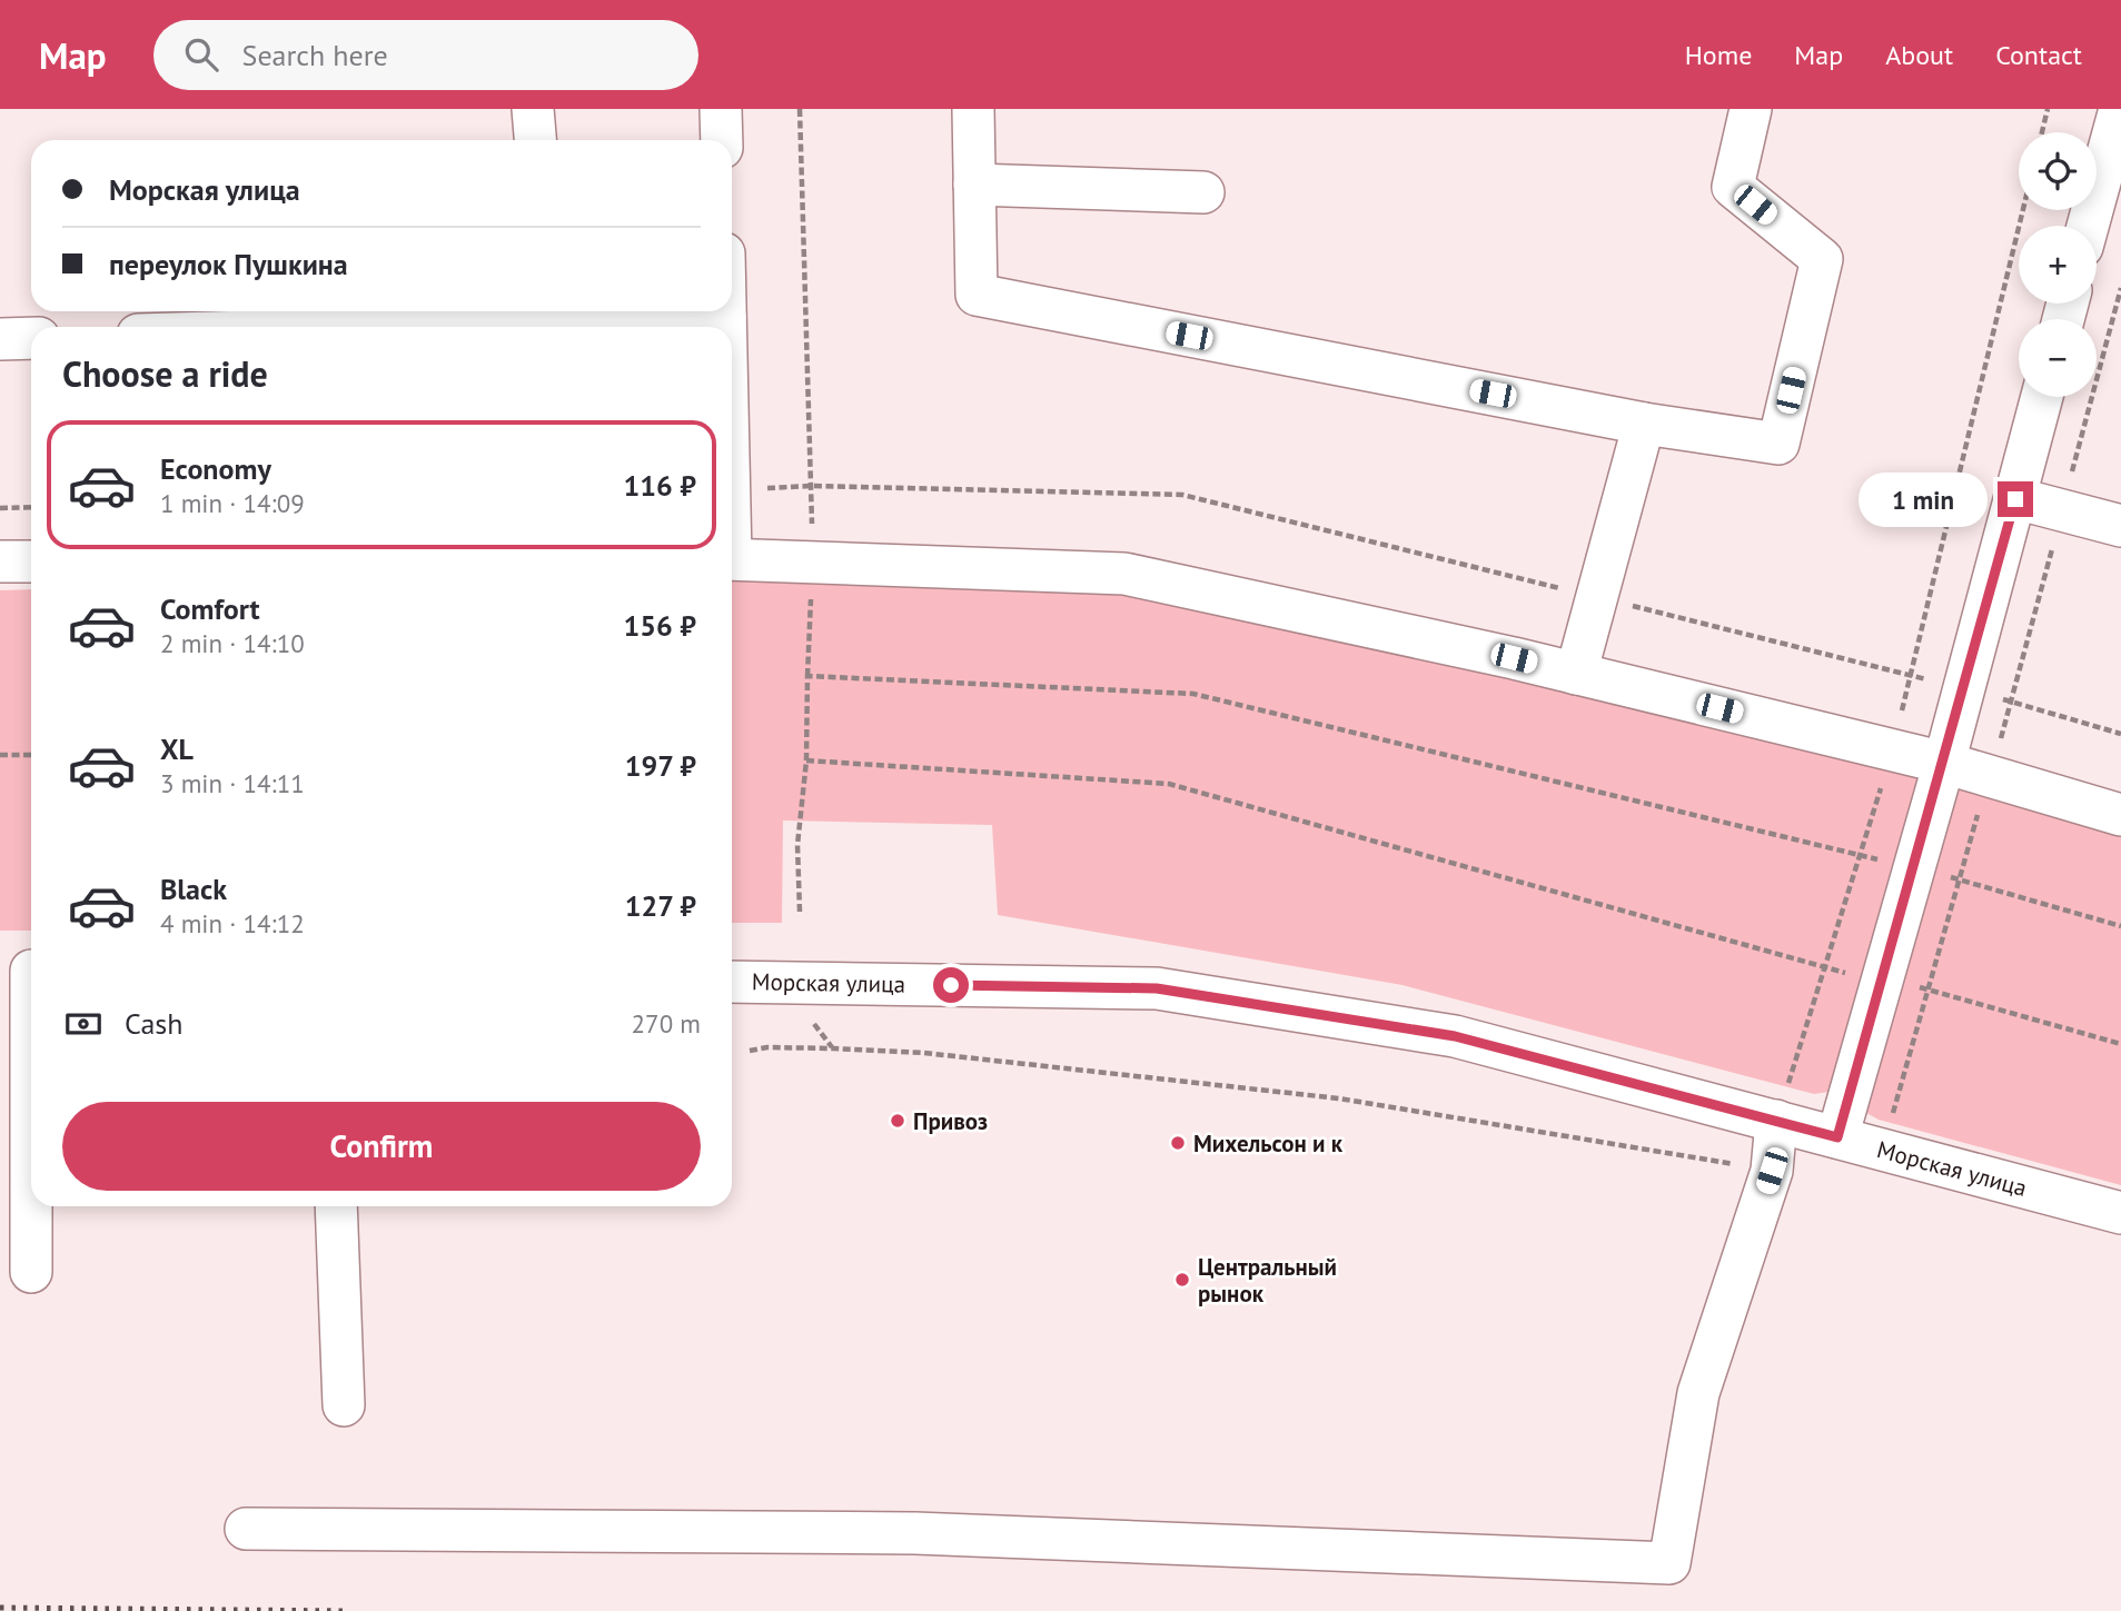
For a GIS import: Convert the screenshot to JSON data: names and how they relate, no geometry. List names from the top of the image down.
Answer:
{
  "streets": {
    "street": ["Морская улица"]
  },
  "places": ["Привоз", "Михельсон и к", "Центральный рынок"],
  "page": {
    "header": "Map",
    "search": "Search here",
    "nav": [
      "Home",
      "Map",
      "About",
      "Contact"
    ],
    "map_buttons": ["+", "−"],
    "banner": ["Морская улица", "переулок Пушкина"],
    "heading": "Choose a ride",
    "list": [
      {
        "name": "Economy",
        "note": "1 min · 14:09",
        "value": "116 ₽"
      },
      {
        "name": "Comfort",
        "note": "2 min · 14:10",
        "value": "156 ₽"
      },
      {
        "name": "XL",
        "note": "3 min · 14:11",
        "value": "197 ₽"
      },
      {
        "name": "Black",
        "note": "4 min · 14:12",
        "value": "127 ₽"
      }
    ],
    "bubble": "1 min",
    "pay": ["Cash", "270 m"],
    "buttons": "Confirm"
  }
}
